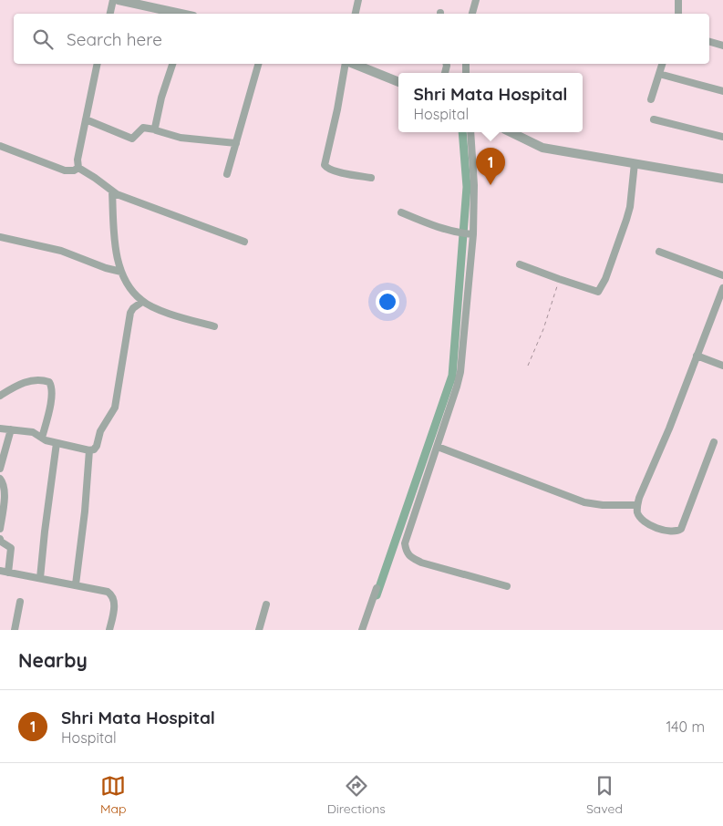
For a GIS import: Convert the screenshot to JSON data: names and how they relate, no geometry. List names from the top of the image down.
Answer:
{
  "page": {
    "search": "Search here",
    "popup": ["Shri Mata Hospital", "Hospital"],
    "pins": "1",
    "heading": "Nearby",
    "list": [
      {
        "mark": "1",
        "name": "Shri Mata Hospital",
        "note": "Hospital",
        "value": "140 m"
      }
    ],
    "nav": ["Map", "Directions", "Saved"]
  }
}
